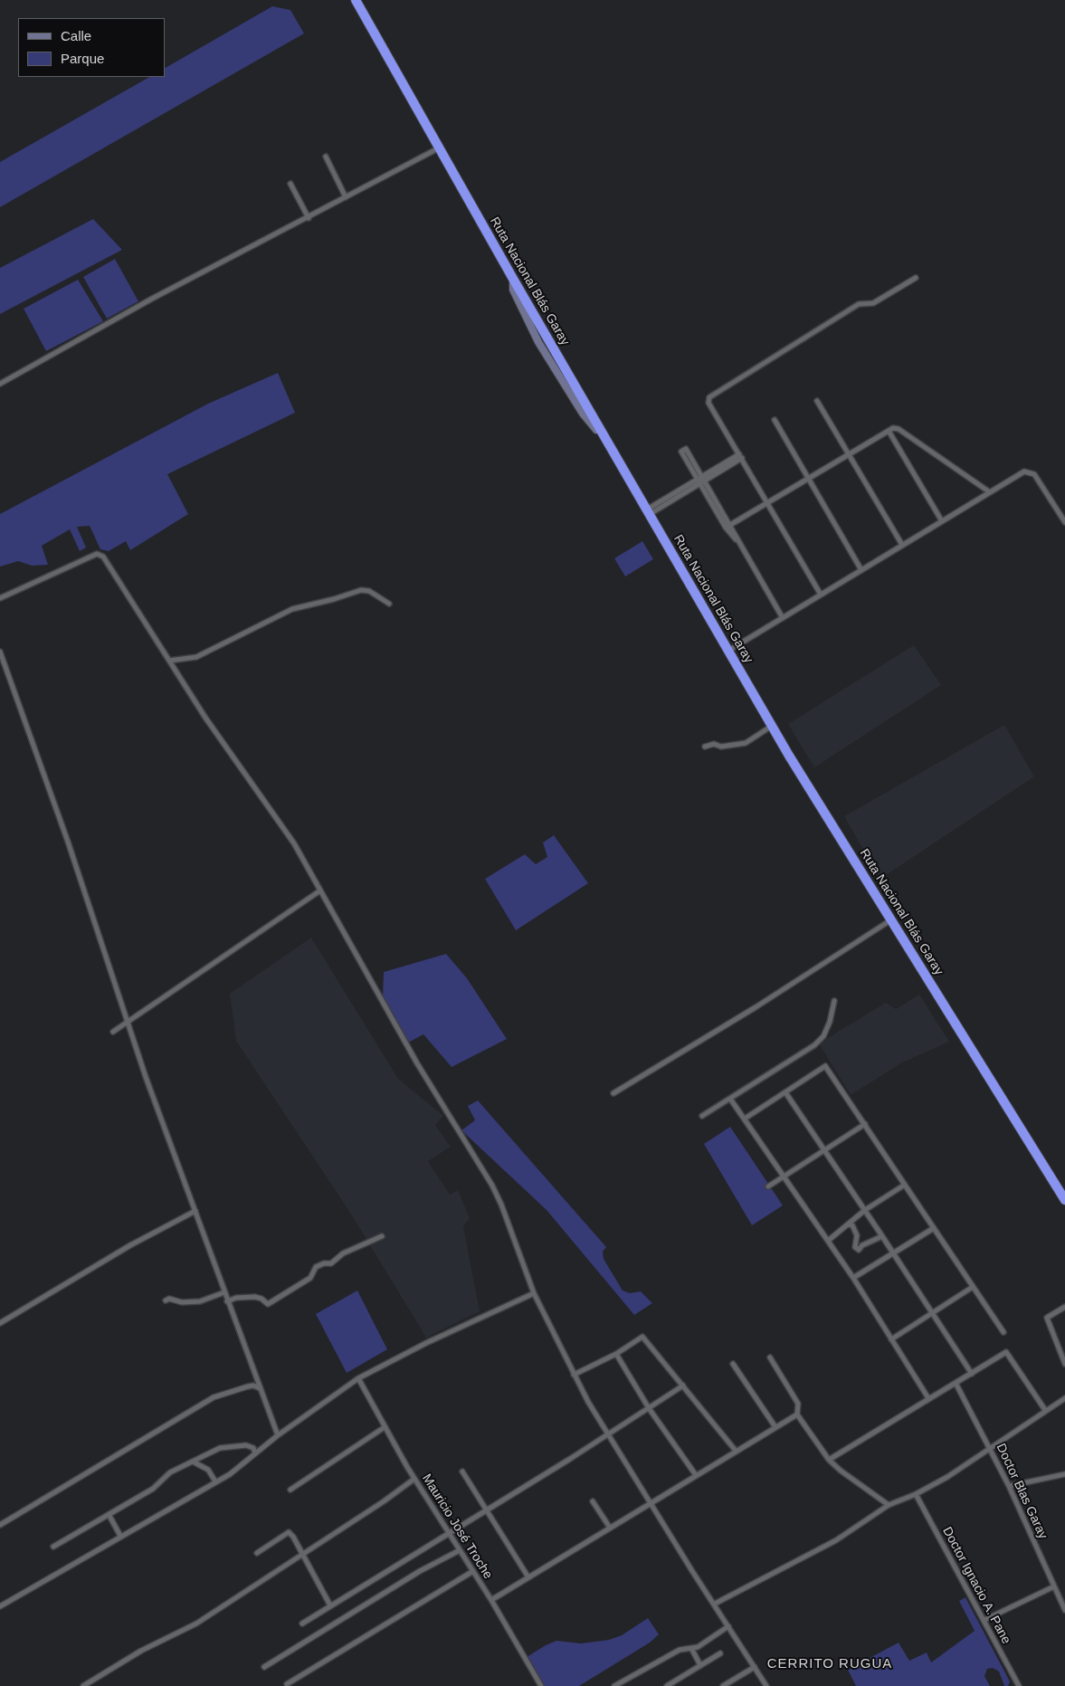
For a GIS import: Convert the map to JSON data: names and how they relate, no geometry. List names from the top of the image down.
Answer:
{
  "streets": {
    "highway": ["Ruta Nacional Blás Garay"],
    "street": ["Doctor Blas Garay", "Mauricio José Troche", "Doctor Ignacio A. Pane"]
  },
  "districts": ["CERRITO RUGUA"],
  "legend": ["Calle", "Parque"]
}
